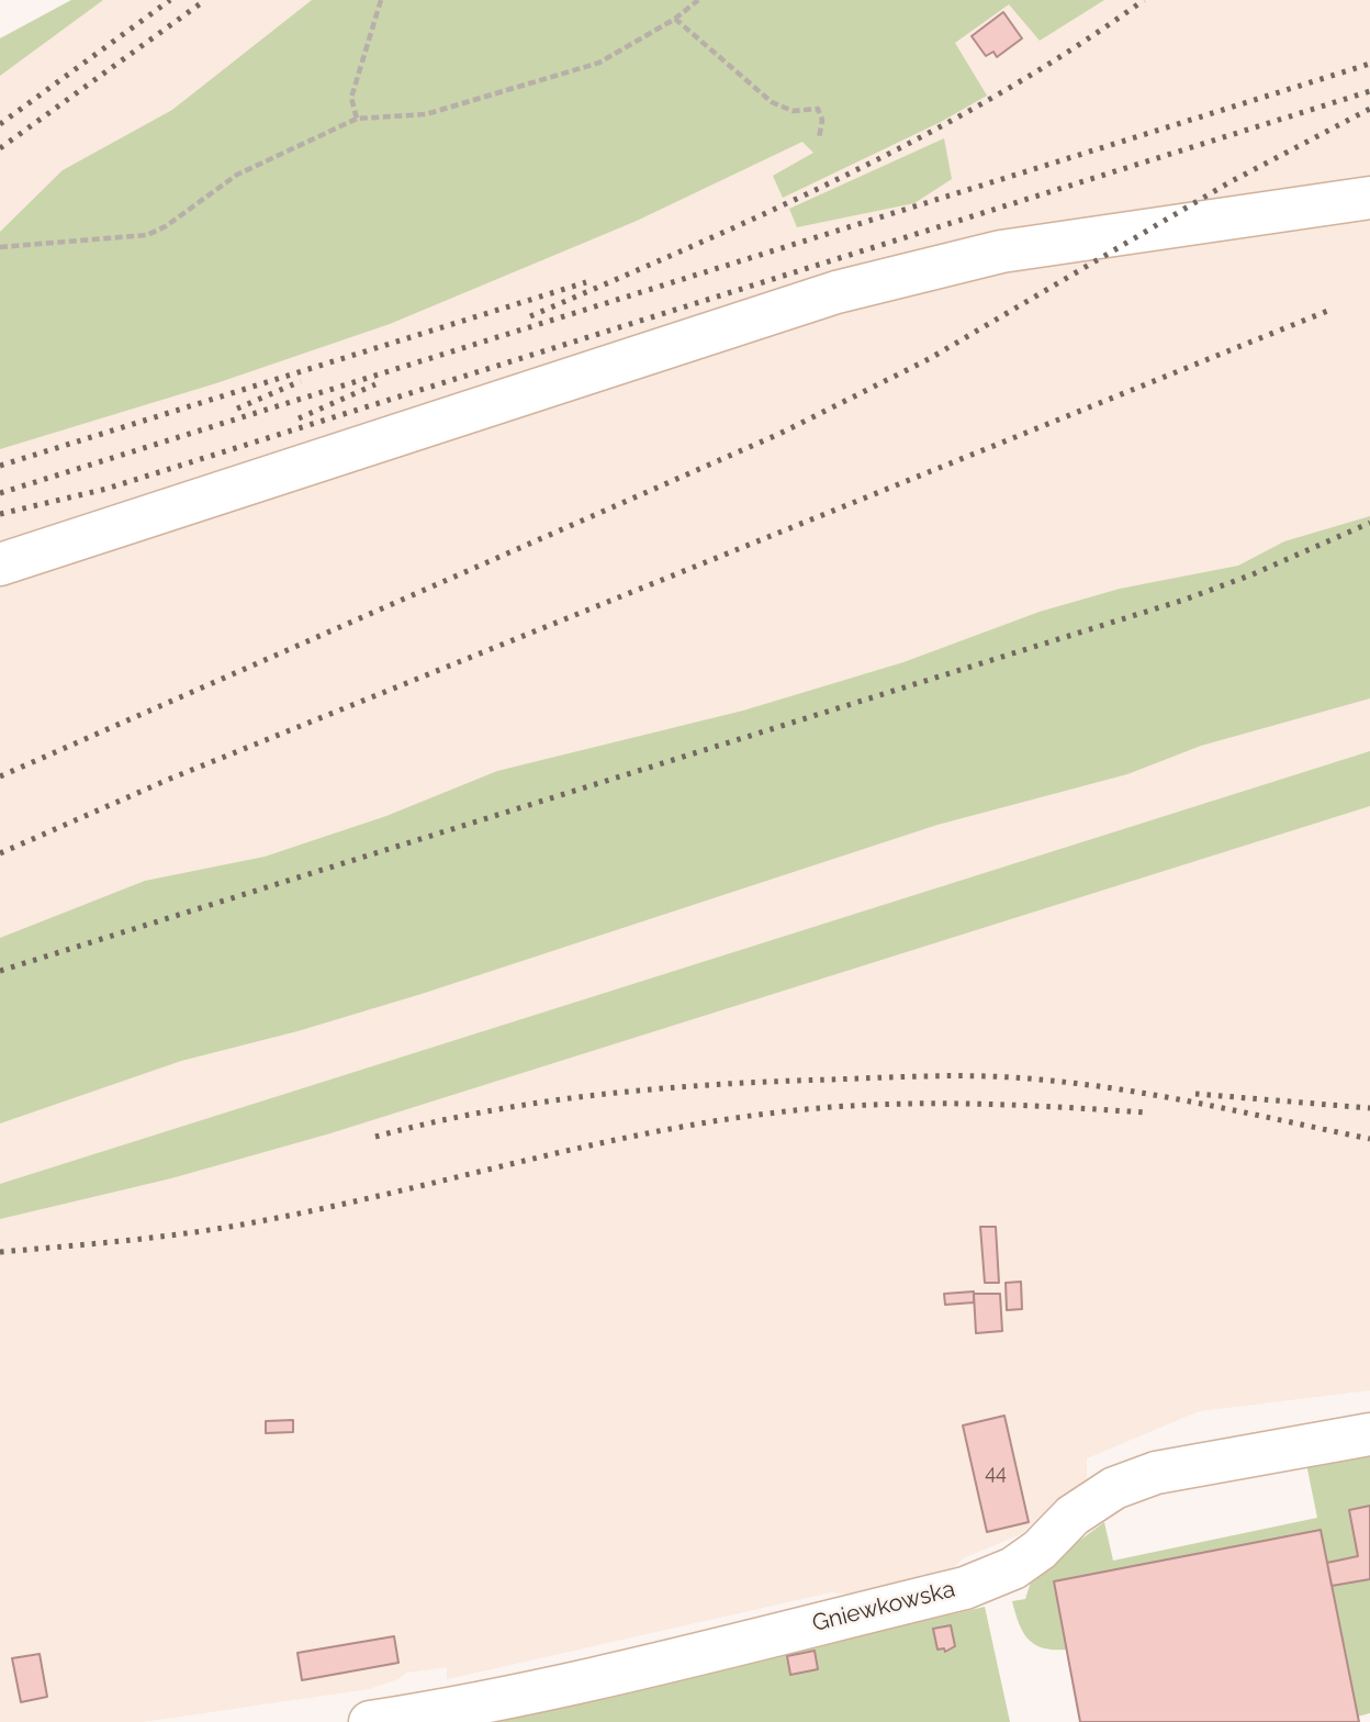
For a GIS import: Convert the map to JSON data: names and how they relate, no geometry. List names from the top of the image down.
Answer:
{
  "streets": {
    "street": ["Gniewkowska"]
  },
  "house_numbers": ["44"]
}
